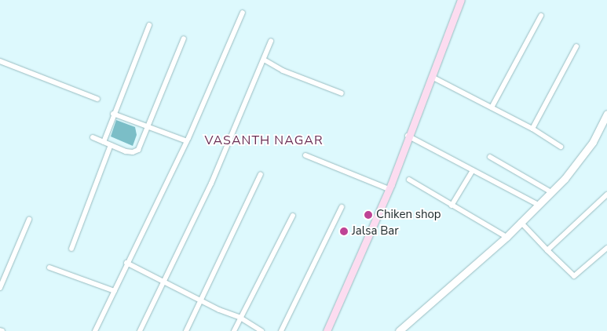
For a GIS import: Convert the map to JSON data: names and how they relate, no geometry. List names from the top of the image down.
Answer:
{
  "districts": ["VASANTH NAGAR"],
  "places": ["Chiken shop", "Jalsa Bar"]
}
